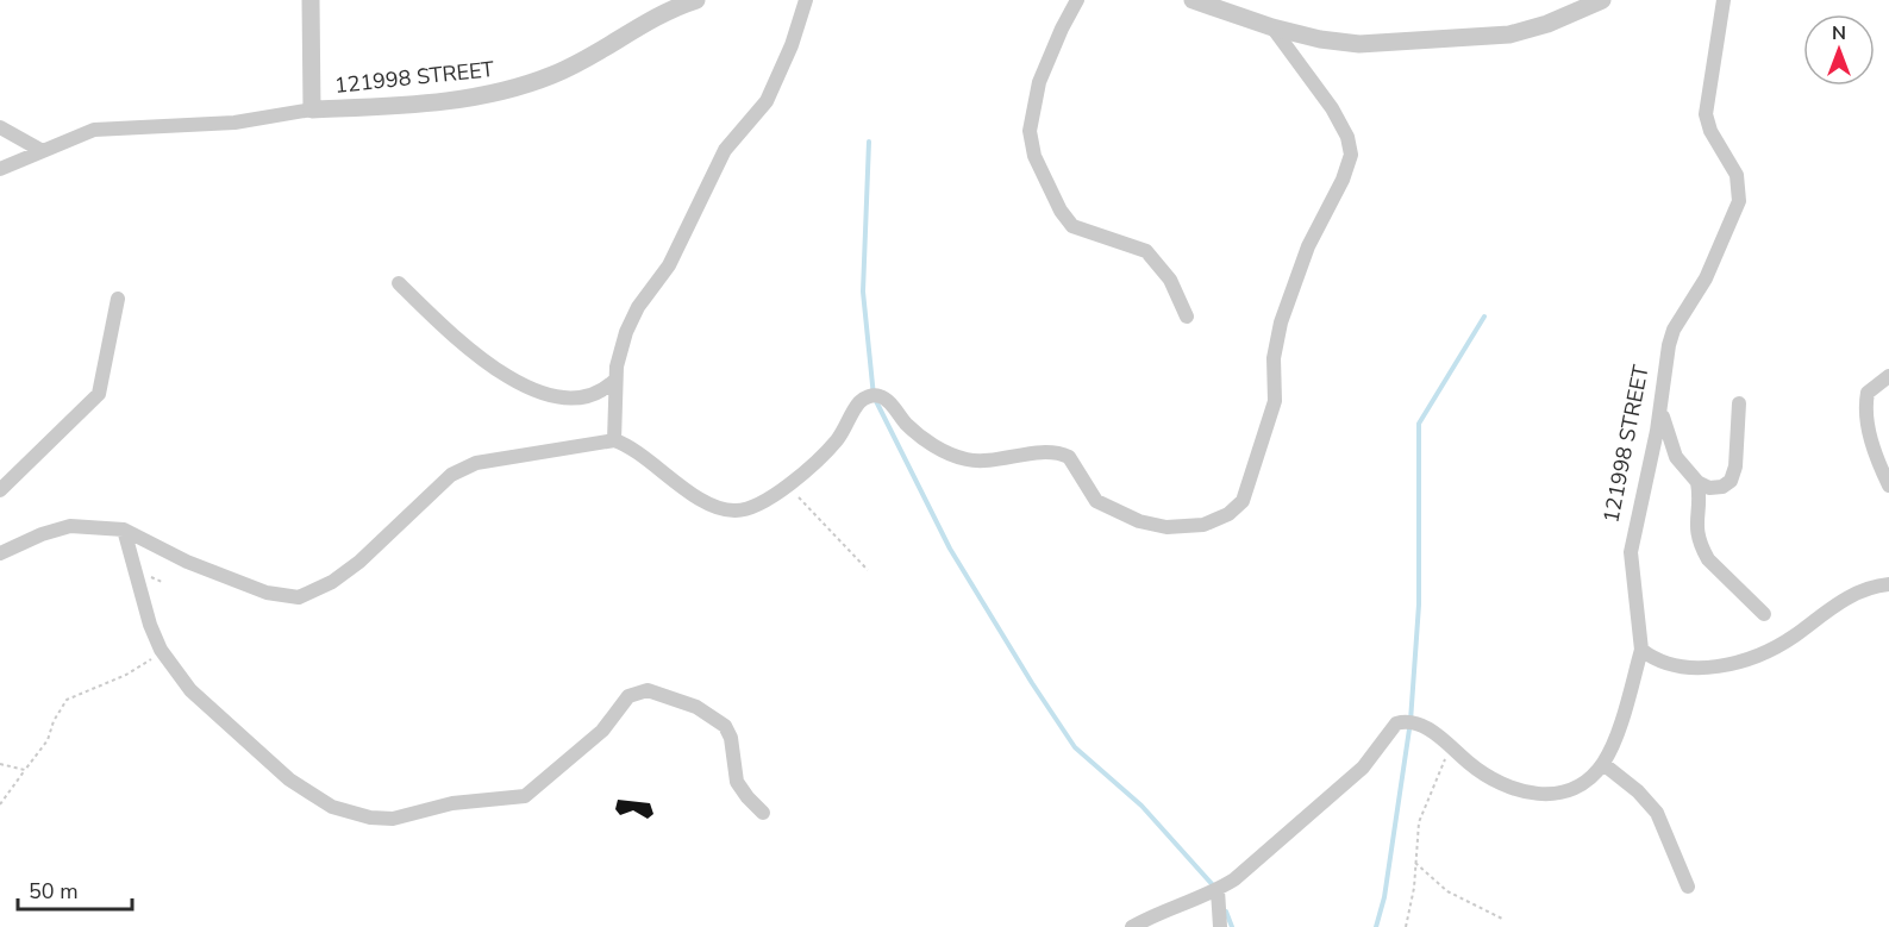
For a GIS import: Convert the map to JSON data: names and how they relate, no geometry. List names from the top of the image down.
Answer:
{
  "streets": {
    "street": ["121998 STREET"]
  },
  "scale_bar": "50 m",
  "north": "top"
}
